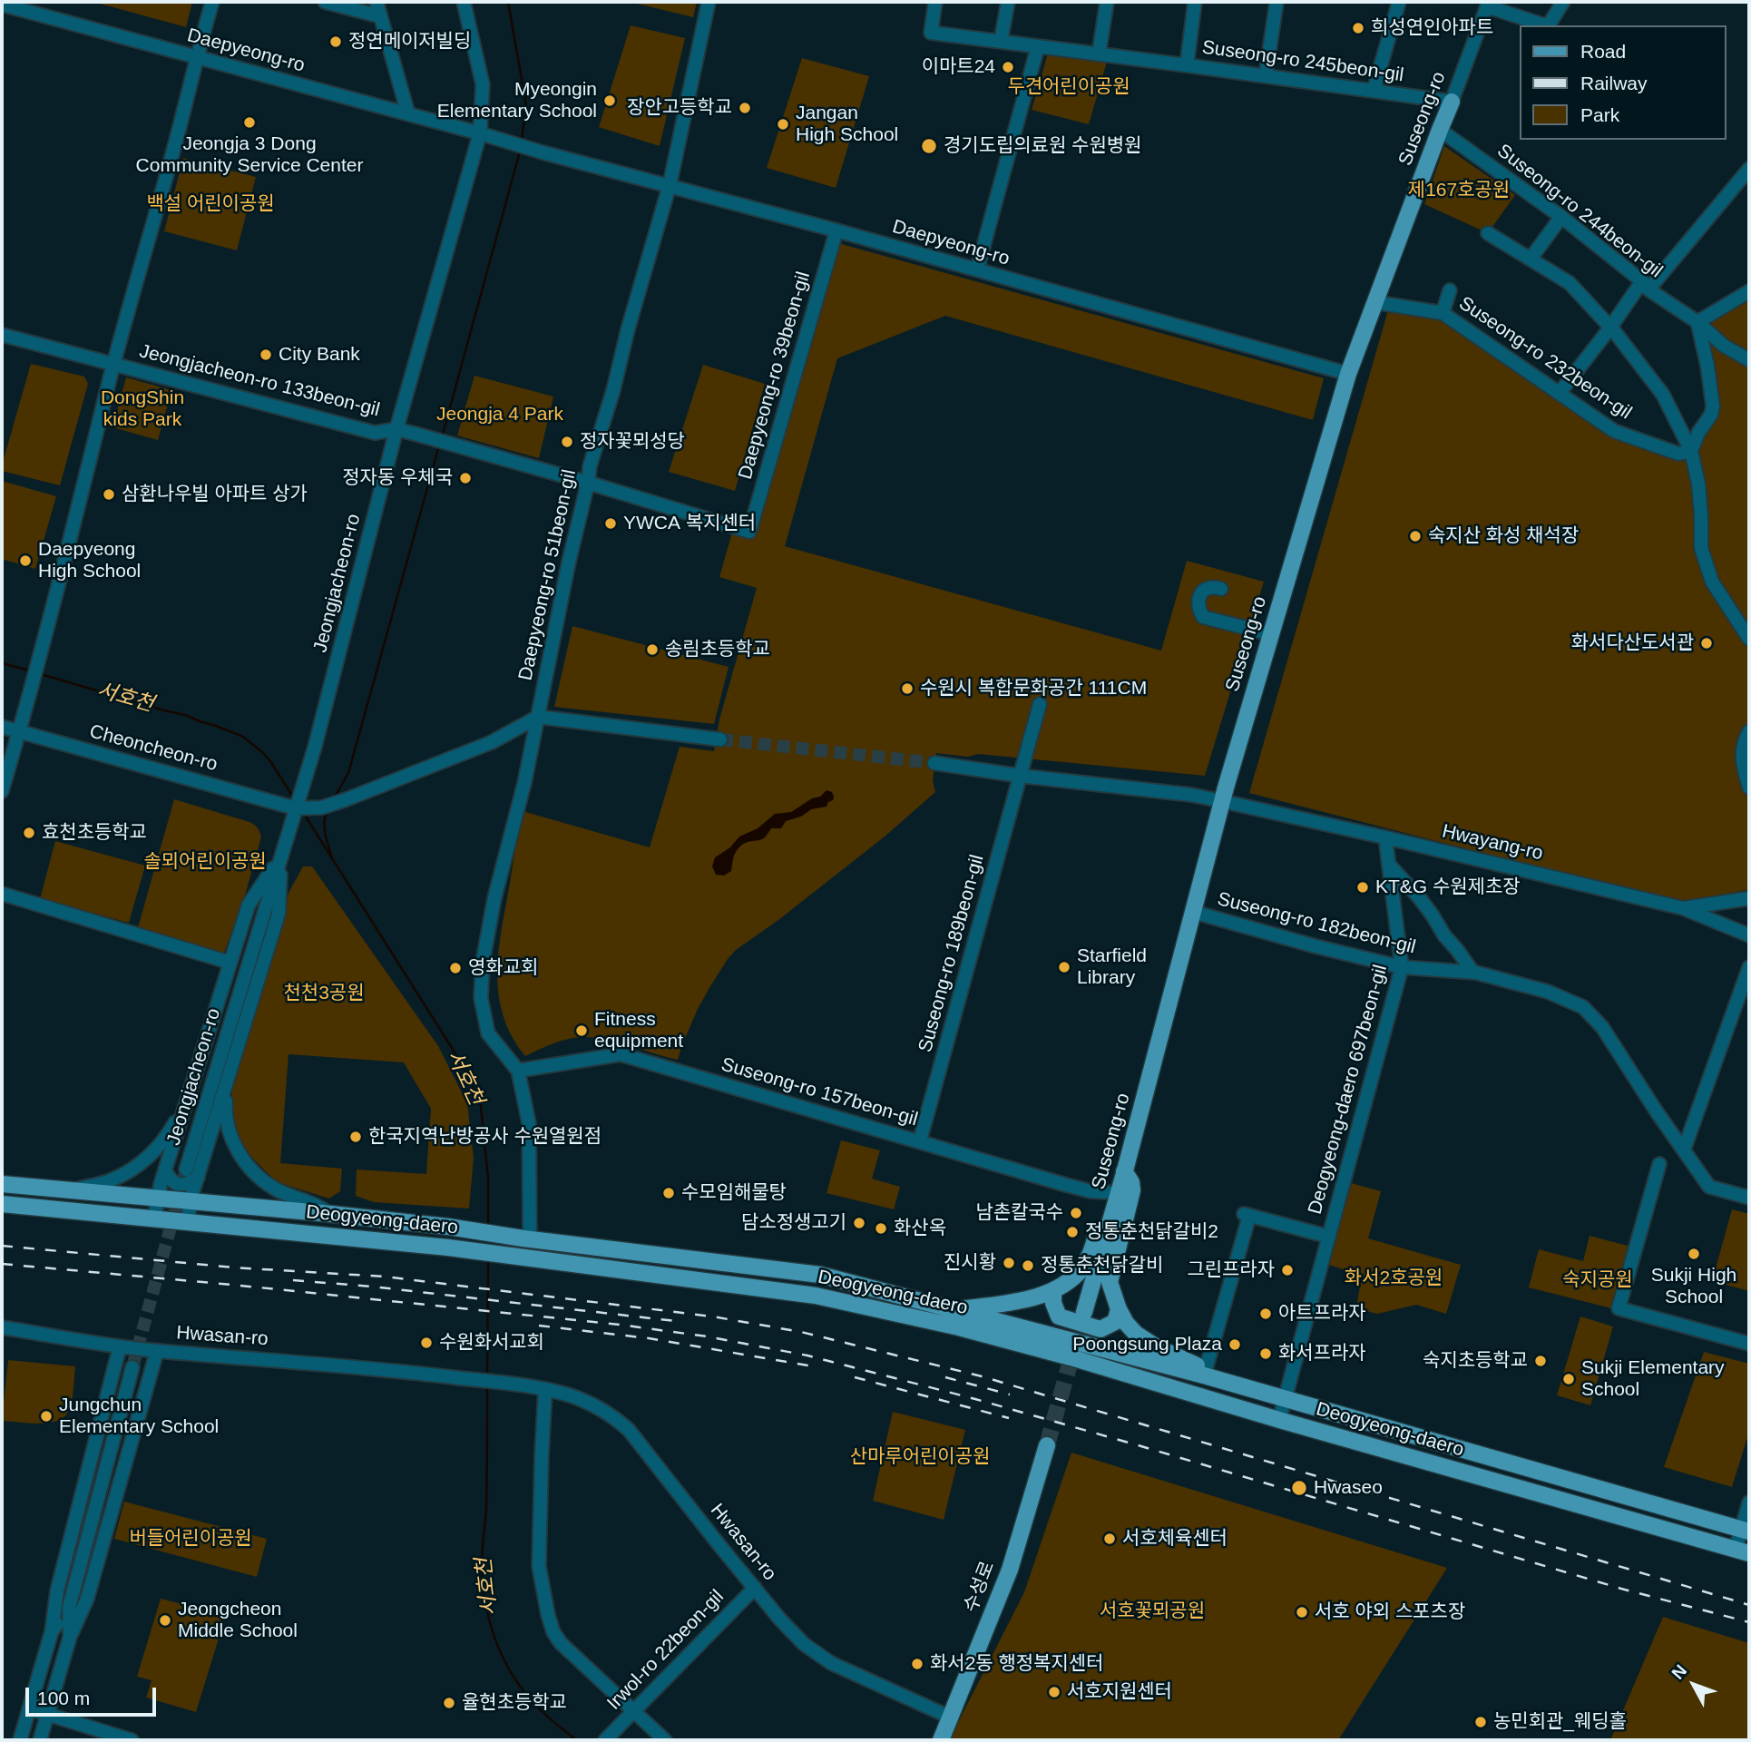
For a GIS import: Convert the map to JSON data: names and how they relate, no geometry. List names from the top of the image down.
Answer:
{
  "streets": {
    "main road": ["Suseong-ro", "Deogyeong-daero", "수성로"],
    "street": [
      "Daepyeong-ro",
      "Suseong-ro 245beon-gil",
      "Suseong-ro 244beon-gil",
      "Suseong-ro 232beon-gil",
      "Daepyeong-ro 39beon-gil",
      "Jeongjacheon-ro 133beon-gil",
      "Daepyeong-ro 51beon-gil",
      "Jeongjacheon-ro",
      "Cheoncheon-ro",
      "Hwayang-ro",
      "Suseong-ro 182beon-gil",
      "Suseong-ro 189beon-gil",
      "Deogyeong-daero 697beon-gil",
      "Suseong-ro 157beon-gil",
      "Hwasan-ro",
      "Irwol-ro 22beon-gil"
    ]
  },
  "crossings": [
    ["Daepyeong-ro", "Suseong-ro"],
    ["Daepyeong-ro", "Daepyeong-ro 39beon-gil"],
    ["Daepyeong-ro", "Daepyeong-ro 51beon-gil"],
    ["Daepyeong-ro", "Jeongjacheon-ro"],
    ["Suseong-ro 245beon-gil", "Suseong-ro"],
    ["Suseong-ro", "Suseong-ro 244beon-gil"],
    ["Suseong-ro", "Suseong-ro 232beon-gil"],
    ["Suseong-ro", "Hwayang-ro"],
    ["Suseong-ro", "Suseong-ro 182beon-gil"],
    ["Daepyeong-ro 39beon-gil", "Jeongjacheon-ro 133beon-gil"],
    ["Jeongjacheon-ro 133beon-gil", "Daepyeong-ro 51beon-gil"],
    ["Jeongjacheon-ro 133beon-gil", "Jeongjacheon-ro"],
    ["Daepyeong-ro 51beon-gil", "Suseong-ro 157beon-gil"],
    ["Jeongjacheon-ro", "Cheoncheon-ro"],
    ["Hwayang-ro", "Deogyeong-daero 697beon-gil"],
    ["Suseong-ro 182beon-gil", "Deogyeong-daero 697beon-gil"],
    ["Suseong-ro 189beon-gil", "Suseong-ro 157beon-gil"],
    ["Deogyeong-daero 697beon-gil", "Deogyeong-daero"],
    ["Hwasan-ro", "수성로"],
    ["Hwasan-ro", "Irwol-ro 22beon-gil"]
  ],
  "water": ["서호천"],
  "parks": [
    "두견어린이공원",
    "제167호공원",
    "백설 어린이공원",
    "DongShin kids Park",
    "Jeongja 4 Park",
    "솔뫼어린이공원",
    "천천3공원",
    "화서2호공원",
    "숙지공원",
    "산마루어린이공원",
    "버들어린이공원",
    "서호꽃뫼공원"
  ],
  "places": [
    "희성연인아파트",
    "정연메이저빌딩",
    "이마트24",
    "Myeongin Elementary School",
    "장안고등학교",
    "Jeongja 3 Dong Community Service Center",
    "Jangan High School",
    "경기도립의료원 수원병원",
    "City Bank",
    "정자꽃뫼성당",
    "정자동 우체국",
    "삼환나우빌 아파트 상가",
    "YWCA 복지센터",
    "숙지산 화성 채석장",
    "Daepyeong High School",
    "화서다산도서관",
    "송림초등학교",
    "수원시 복합문화공간 111CM",
    "효천초등학교",
    "KT&G 수원제초장",
    "Starfield Library",
    "영화교회",
    "Fitness equipment",
    "한국지역난방공사 수원열원점",
    "수모임해물탕",
    "남촌칼국수",
    "담소정생고기",
    "화산옥",
    "정통춘천닭갈비2",
    "Sukji High School",
    "진시황",
    "정통춘천닭갈비",
    "그린프라자",
    "아트프라자",
    "수원화서교회",
    "Poongsung Plaza",
    "화서프라자",
    "숙지초등학교",
    "Sukji Elementary School",
    "Jungchun Elementary School",
    "Hwaseo",
    "서호체육센터",
    "서호 야외 스포츠장",
    "Jeongcheon Middle School",
    "화서2동 행정복지센터",
    "서호지원센터",
    "율현초등학교",
    "농민회관_웨딩홀"
  ],
  "legend": ["Road", "Railway", "Park"],
  "scale_bar": "100 m",
  "north": "top left"
}
